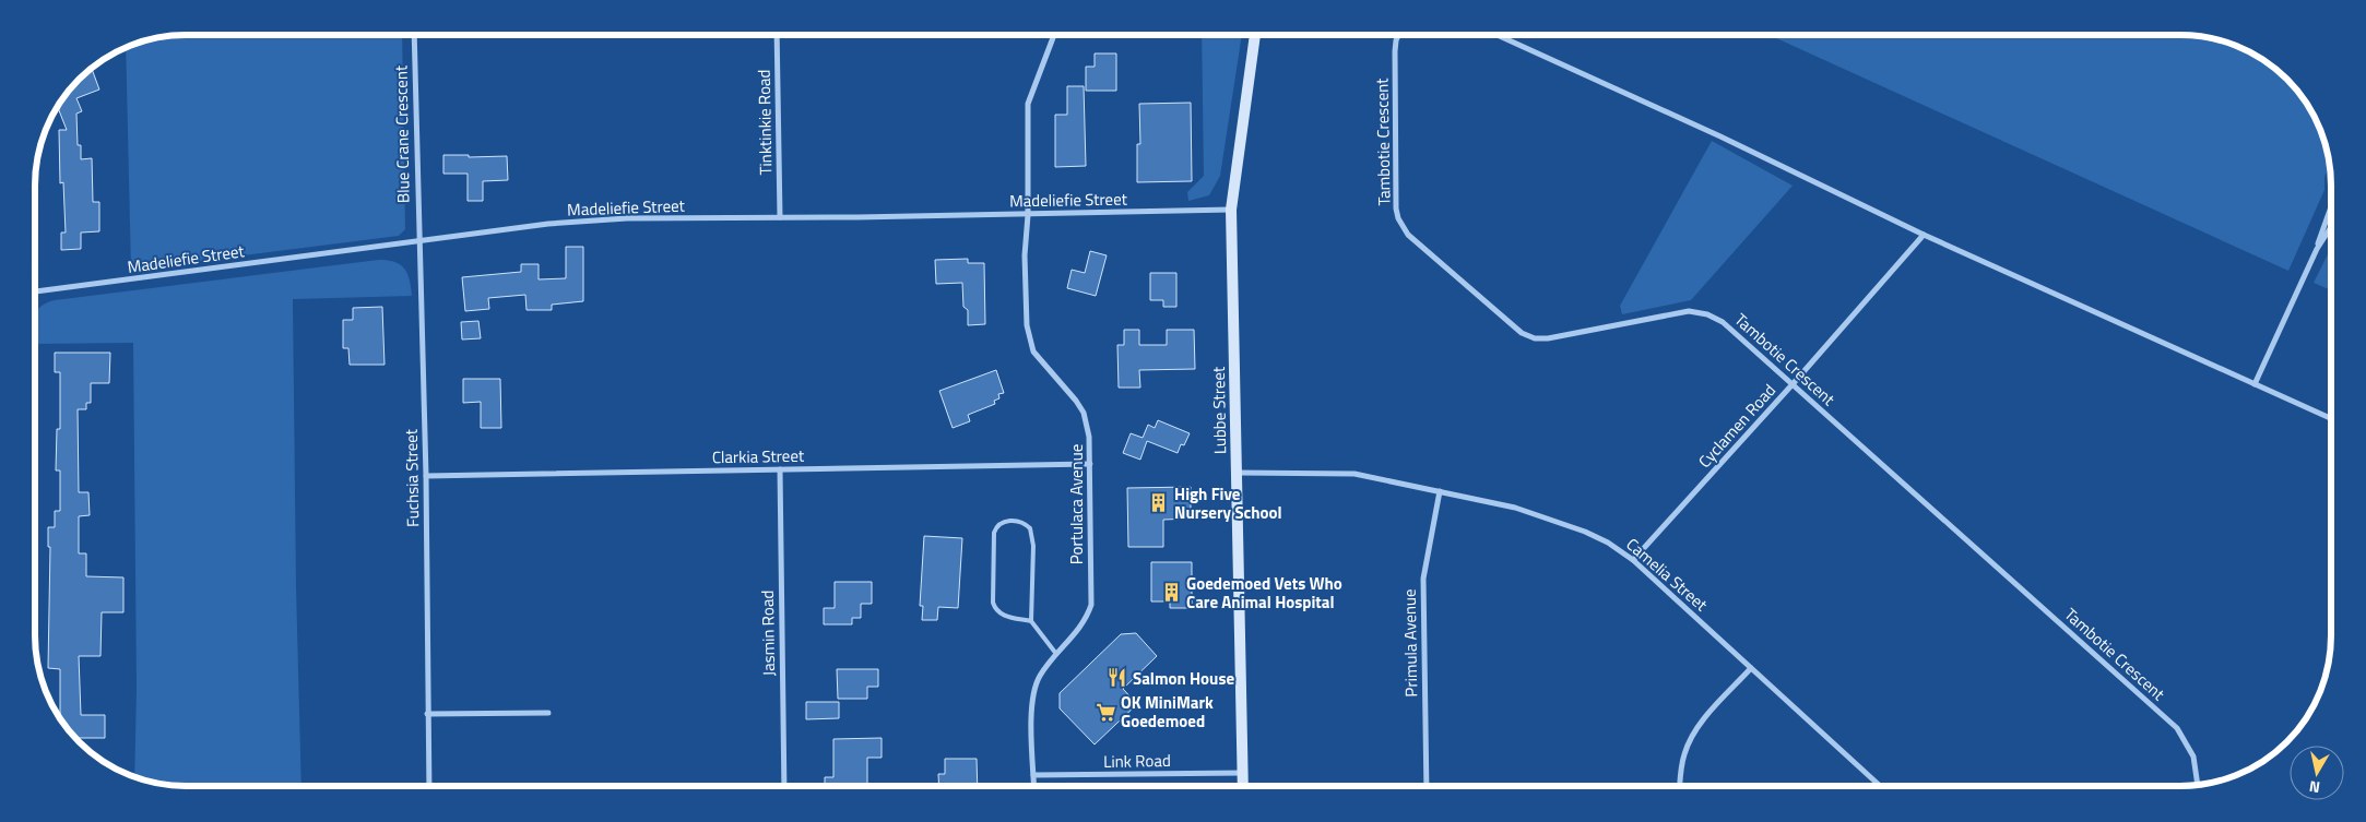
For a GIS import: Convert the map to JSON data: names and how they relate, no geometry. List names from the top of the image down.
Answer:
{
  "streets": {
    "main road": ["Lubbe Street"],
    "street": [
      "Tinktinkie Road",
      "Blue Crane Crescent",
      "Tambotie Crescent",
      "Madeliefie Street",
      "Cyclamen Road",
      "Clarkia Street",
      "Fuchsia Street",
      "Portulaca Avenue",
      "Camelia Street",
      "Jasmin Road",
      "Primula Avenue",
      "Link Road"
    ]
  },
  "crossings": [
    ["Tinktinkie Road", "Madeliefie Street"],
    ["Blue Crane Crescent", "Madeliefie Street"],
    ["Blue Crane Crescent", "Fuchsia Street"],
    ["Tambotie Crescent", "Cyclamen Road"],
    ["Madeliefie Street", "Lubbe Street"],
    ["Madeliefie Street", "Fuchsia Street"],
    ["Madeliefie Street", "Portulaca Avenue"],
    ["Lubbe Street", "Camelia Street"],
    ["Lubbe Street", "Link Road"],
    ["Cyclamen Road", "Camelia Street"],
    ["Clarkia Street", "Fuchsia Street"],
    ["Clarkia Street", "Portulaca Avenue"],
    ["Clarkia Street", "Jasmin Road"],
    ["Portulaca Avenue", "Link Road"],
    ["Camelia Street", "Primula Avenue"]
  ],
  "places": {
    "building": ["High Five Nursery School", "Goedemoed Vets Who Care Animal Hospital"],
    "restaurant": ["Salmon House"],
    "supermarket": ["OK MiniMark Goedemoed"]
  },
  "north": "bottom"
}
